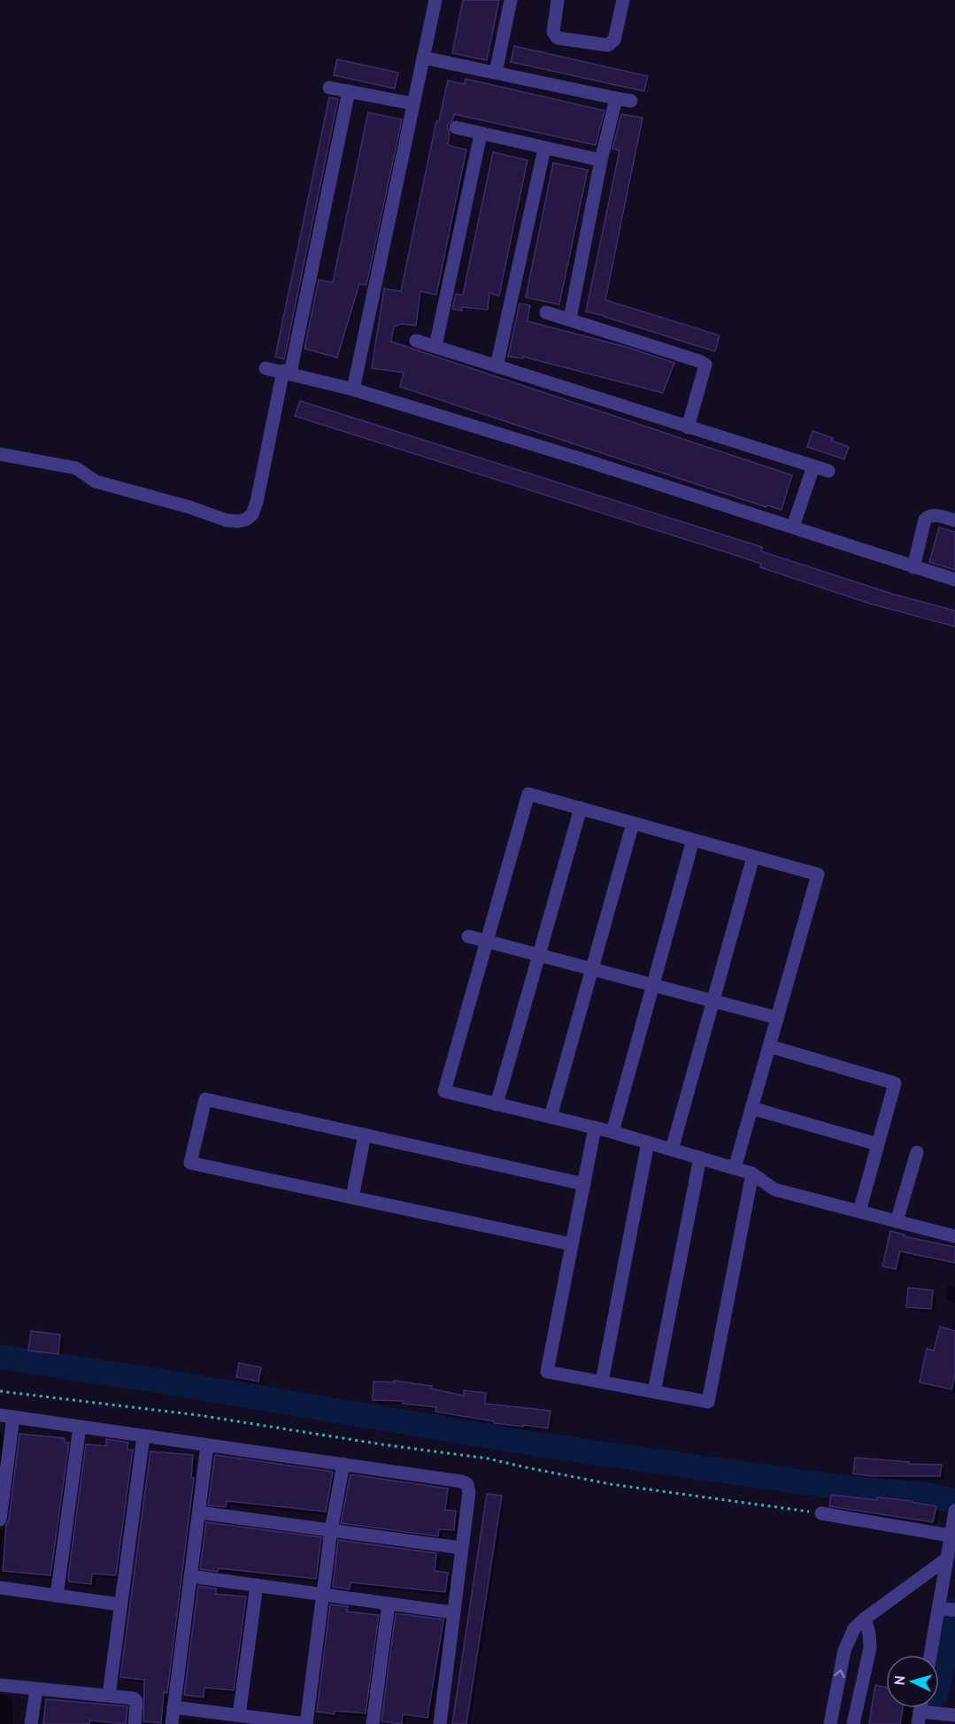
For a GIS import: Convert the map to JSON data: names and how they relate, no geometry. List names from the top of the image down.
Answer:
{
  "north": "left"
}
